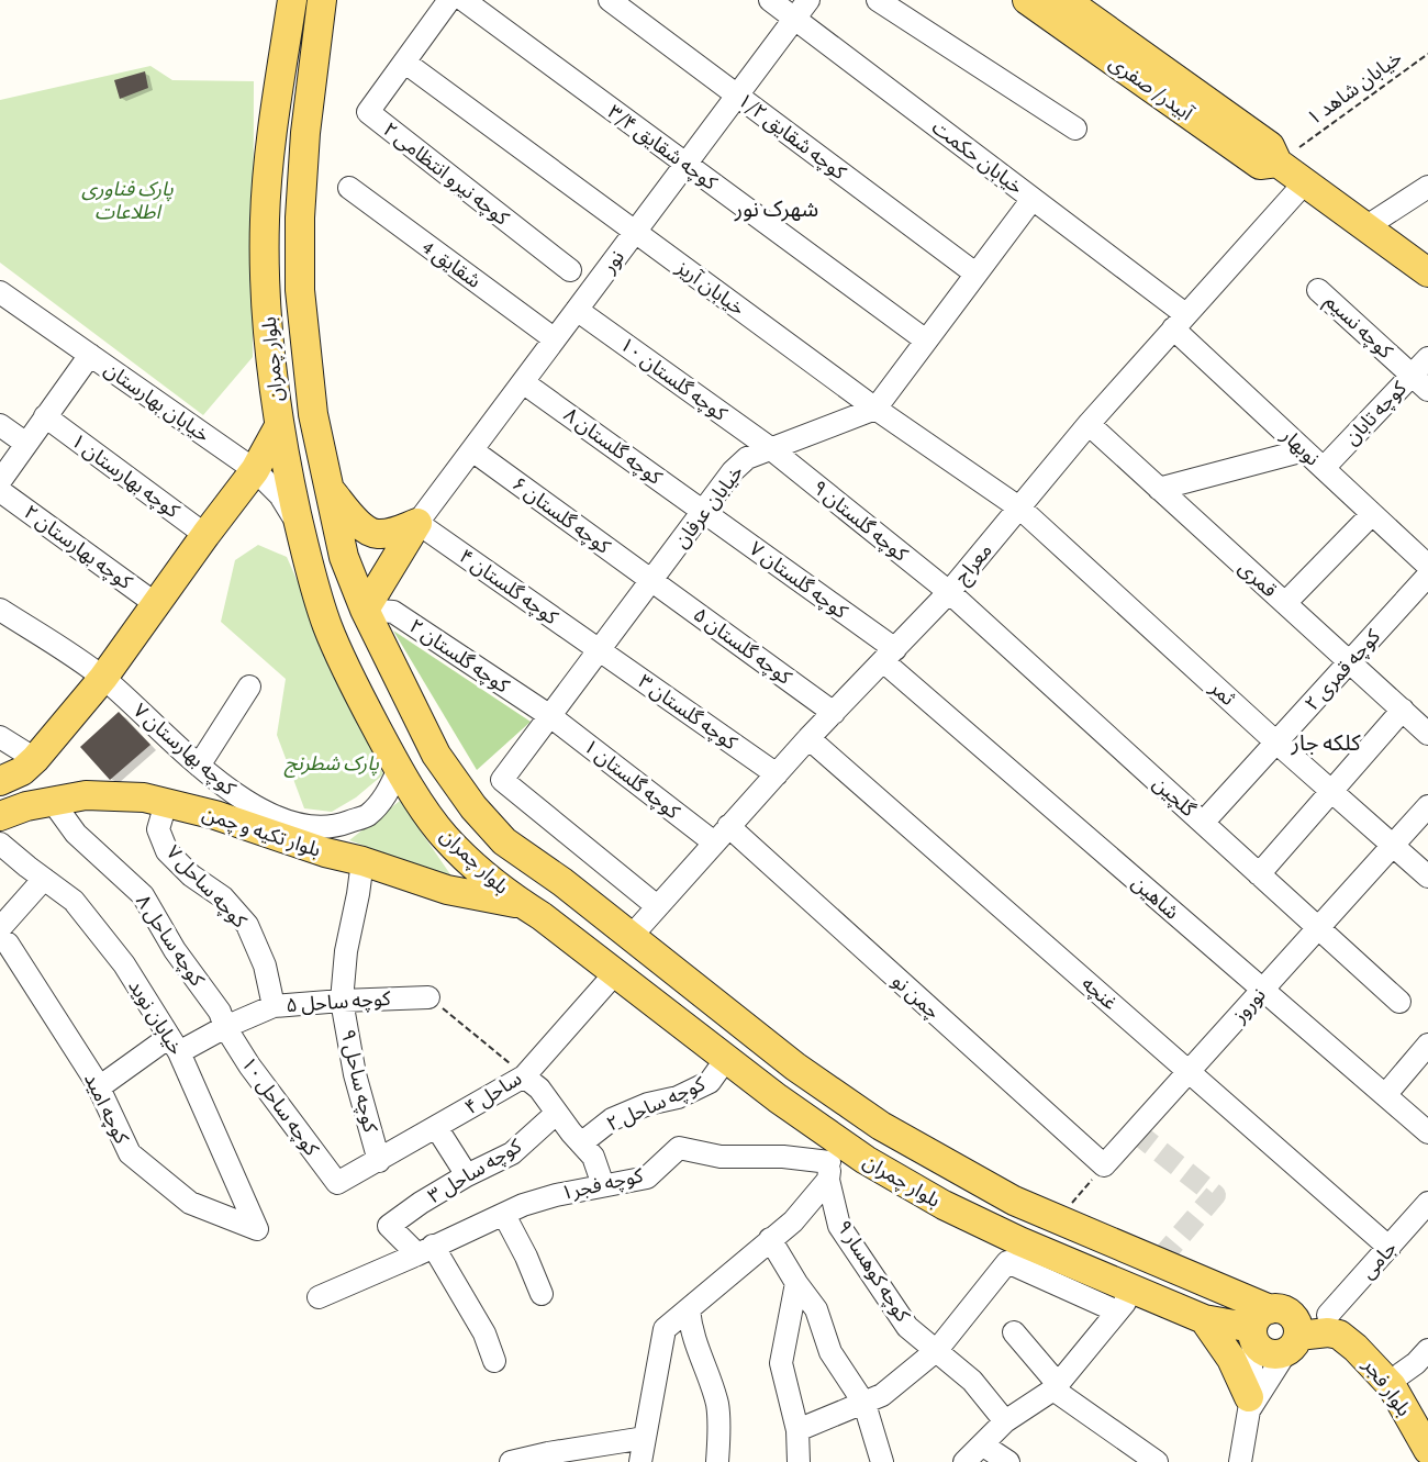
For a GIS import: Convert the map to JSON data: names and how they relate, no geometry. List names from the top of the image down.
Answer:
{
  "streets": {
    "main road": [
      "آبیدر/ صفری",
      "بلوار چمران",
      "بلوار تکیه و چمن",
      "بلوار فجر"
    ],
    "street": [
      "کوچه شقایق ۱/۲",
      "کوچه شقایق ۳/۴",
      "خیابان حکمت",
      "کوچه نیرو انتظامی ۲",
      "نور",
      "شقایق 4",
      "خیابان آریز",
      "کوچه نسیم",
      "کوچه گلستان ۱۰",
      "خیابان بهارستان",
      "کوچه تابان",
      "کوچه گلستان ۸",
      "نوبهار",
      "کوچه بهارستان ۱",
      "خیابان عرفان",
      "کوچه گلستان ۶",
      "کوچه گلستان ۹",
      "کوچه بهارستان ۲",
      "معراج",
      "قمری",
      "کوچه گلستان ۷",
      "کوچه گلستان ۴",
      "کوچه گلستان ۵",
      "کوچه گلستان ۲",
      "کوچه قمری ۲",
      "ثمر",
      "کوچه گلستان ۳",
      "کوچه بهارستان ۷",
      "کوچه گلستان ۱",
      "گلچین",
      "کوچه ساحل ۷",
      "شاهین",
      "کوچه ساحل ۸",
      "غنچه",
      "چمن نو",
      "کوچه ساحل ۵",
      "نوروز",
      "خیابان نوید",
      "کوچه ساحل ۹",
      "ساحل ۴",
      "کوچه ساحل ۲",
      "کوچه ساحل ۱۰",
      "کوچه امید",
      "کوچه ساحل ۳",
      "کوچه فجر۱",
      "جامی",
      "کوچه کوهسار ۹"
    ],
    "path": ["خیابان شاهد ۱"]
  },
  "crossings": [
    ["آبیدر/ صفری", "خیابان شاهد ۱"],
    ["آبیدر/ صفری", "معراج"],
    ["کوچه شقایق ۱/۲", "نور"],
    ["کوچه شقایق ۳/۴", "نور"],
    ["خیابان حکمت", "نور"],
    ["خیابان حکمت", "نوبهار"],
    ["خیابان حکمت", "معراج"],
    ["کوچه نیرو انتظامی ۲", "خیابان آریز"],
    ["نور", "شقایق 4"],
    ["نور", "خیابان آریز"],
    ["نور", "کوچه گلستان ۱۰"],
    ["نور", "کوچه گلستان ۸"],
    ["نور", "کوچه گلستان ۶"],
    ["نور", "کوچه گلستان ۴"],
    ["خیابان آریز", "خیابان عرفان"],
    ["خیابان آریز", "معراج"],
    ["خیابان آریز", "ثمر"],
    ["کوچه نسیم", "کوچه تابان"],
    ["بلوار چمران", "خیابان بهارستان"],
    ["بلوار چمران", "معراج"],
    ["بلوار چمران", "کوچه گلستان ۲"],
    ["بلوار چمران", "کوچه بهارستان ۷"],
    ["بلوار چمران", "بلوار تکیه و چمن"],
    ["بلوار چمران", "ساحل ۴"],
    ["بلوار چمران", "کوچه ساحل ۲"],
    ["بلوار چمران", "کوچه فجر۱"],
    ["بلوار چمران", "کوچه کوهسار ۹"],
    ["بلوار چمران", "بلوار فجر"],
    ["کوچه گلستان ۱۰", "خیابان عرفان"],
    ["کوچه گلستان ۱۰", "کوچه گلستان ۹"],
    ["کوچه تابان", "نوبهار"],
    ["کوچه گلستان ۸", "خیابان عرفان"],
    ["کوچه گلستان ۸", "کوچه گلستان ۷"],
    ["نوبهار", "معراج"],
    ["خیابان عرفان", "کوچه گلستان ۶"],
    ["خیابان عرفان", "کوچه گلستان ۹"],
    ["خیابان عرفان", "معراج"],
    ["خیابان عرفان", "کوچه گلستان ۷"],
    ["خیابان عرفان", "کوچه گلستان ۴"],
    ["خیابان عرفان", "کوچه گلستان ۵"],
    ["خیابان عرفان", "کوچه گلستان ۲"],
    ["خیابان عرفان", "کوچه گلستان ۳"],
    ["خیابان عرفان", "کوچه گلستان ۱"],
    ["کوچه گلستان ۶", "کوچه گلستان ۵"],
    ["کوچه گلستان ۹", "معراج"],
    ["کوچه گلستان ۹", "گلچین"],
    ["معراج", "قمری"],
    ["معراج", "کوچه گلستان ۷"],
    ["معراج", "کوچه گلستان ۵"],
    ["معراج", "ثمر"],
    ["معراج", "کوچه گلستان ۳"],
    ["معراج", "کوچه گلستان ۱"],
    ["معراج", "گلچین"],
    ["معراج", "شاهین"],
    ["معراج", "غنچه"],
    ["معراج", "چمن نو"],
    ["قمری", "کوچه قمری ۲"],
    ["کوچه گلستان ۷", "شاهین"],
    ["کوچه گلستان ۴", "کوچه گلستان ۳"],
    ["کوچه گلستان ۲", "کوچه گلستان ۱"],
    ["کوچه قمری ۲", "ثمر"],
    ["کوچه قمری ۲", "گلچین"],
    ["ثمر", "نوروز"],
    ["کوچه گلستان ۱", "چمن نو"],
    ["گلچین", "نوروز"],
    ["بلوار تکیه و چمن", "کوچه ساحل ۷"],
    ["بلوار تکیه و چمن", "کوچه ساحل ۸"],
    ["بلوار تکیه و چمن", "کوچه ساحل ۹"],
    ["کوچه ساحل ۷", "کوچه ساحل ۵"],
    ["شاهین", "نوروز"],
    ["کوچه ساحل ۸", "کوچه ساحل ۵"],
    ["کوچه ساحل ۸", "کوچه ساحل ۱۰"],
    ["غنچه", "نوروز"],
    ["غنچه", "جامی"],
    ["چمن نو", "نوروز"],
    ["کوچه ساحل ۵", "خیابان نوید"],
    ["کوچه ساحل ۵", "کوچه ساحل ۹"],
    ["کوچه ساحل ۵", "کوچه ساحل ۱۰"],
    ["کوچه ساحل ۵", "کوچه امید"],
    ["خیابان نوید", "کوچه امید"],
    ["کوچه ساحل ۹", "ساحل ۴"],
    ["ساحل ۴", "کوچه ساحل ۱۰"],
    ["کوچه ساحل ۳", "کوچه فجر۱"],
    ["کوچه فجر۱", "کوچه کوهسار ۹"],
    ["جامی", "بلوار فجر"]
  ],
  "districts": ["شهرک نور", "کلکه جار"],
  "parks": ["پارک فناوری اطلاعات", "پارک شطرنج"]
}
